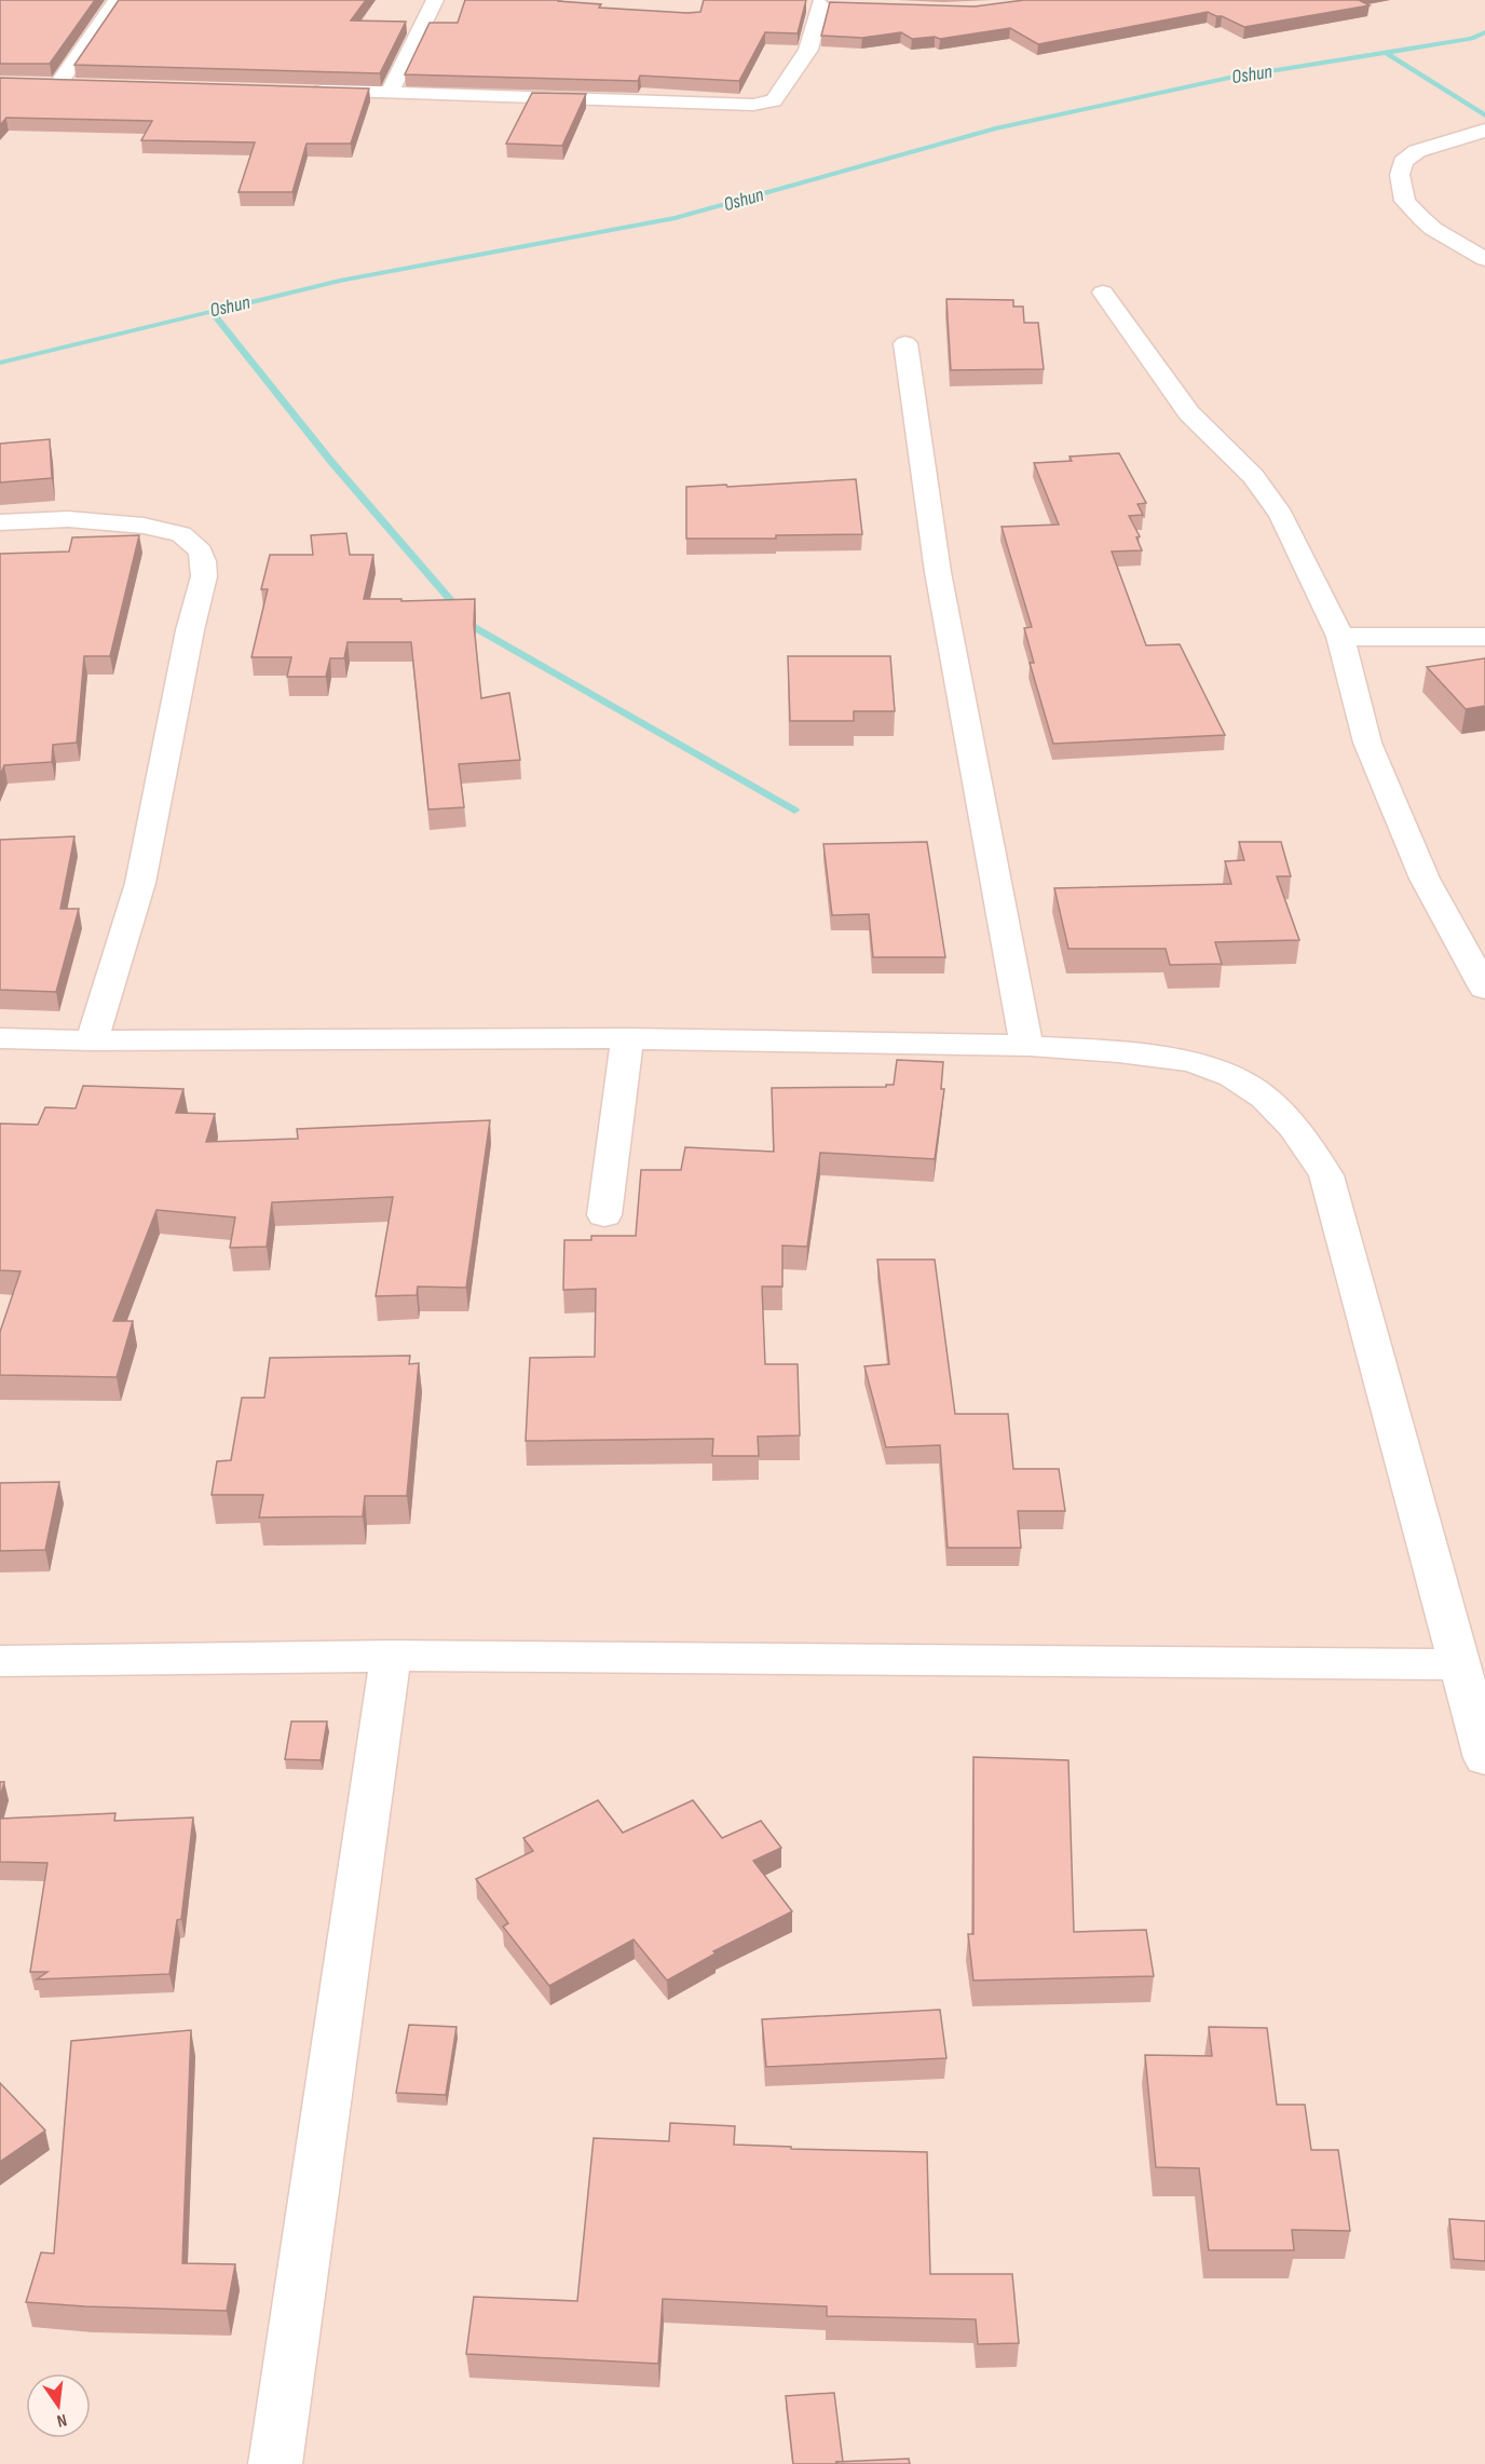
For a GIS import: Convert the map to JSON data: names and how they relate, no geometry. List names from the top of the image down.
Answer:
{
  "water": ["Oshun"],
  "north": "bottom"
}
